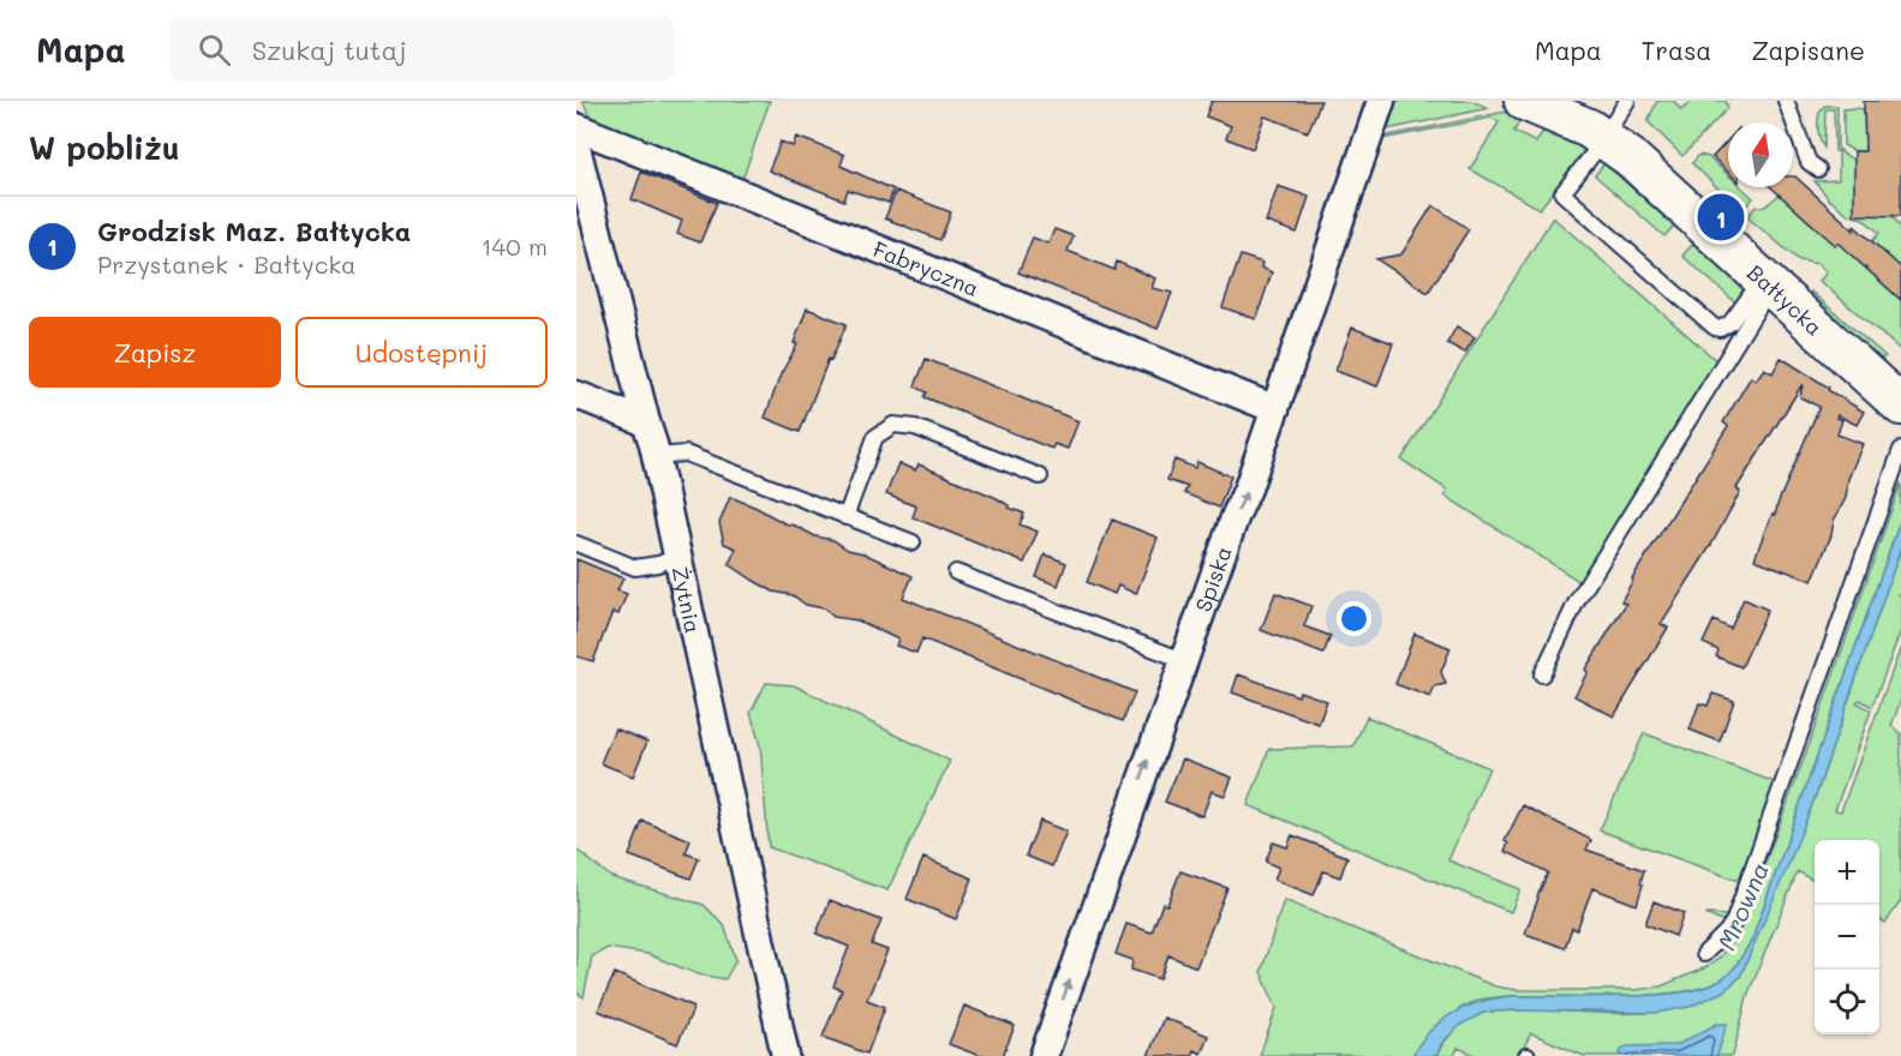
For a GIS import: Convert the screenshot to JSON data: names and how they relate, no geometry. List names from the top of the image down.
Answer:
{
  "streets": {
    "street": [
      "Fabryczna",
      "Bałtycka",
      "Spiska",
      "Żytnia"
    ]
  },
  "crossings": [
    ["Fabryczna", "Spiska"]
  ],
  "one_way": ["Spiska"],
  "water": ["Mrowna"],
  "north": "top",
  "page": {
    "header": "Mapa",
    "search": "Szukaj tutaj",
    "nav": ["Mapa", "Trasa", "Zapisane"],
    "heading": "W pobliżu",
    "pins": "1",
    "list": [
      {
        "mark": "1",
        "name": "Grodzisk Maz. Bałtycka",
        "note": "Przystanek · Bałtycka",
        "value": "140 m"
      }
    ],
    "buttons": ["Zapisz", "Udostępnij"],
    "map_buttons": ["+", "−"]
  }
}
